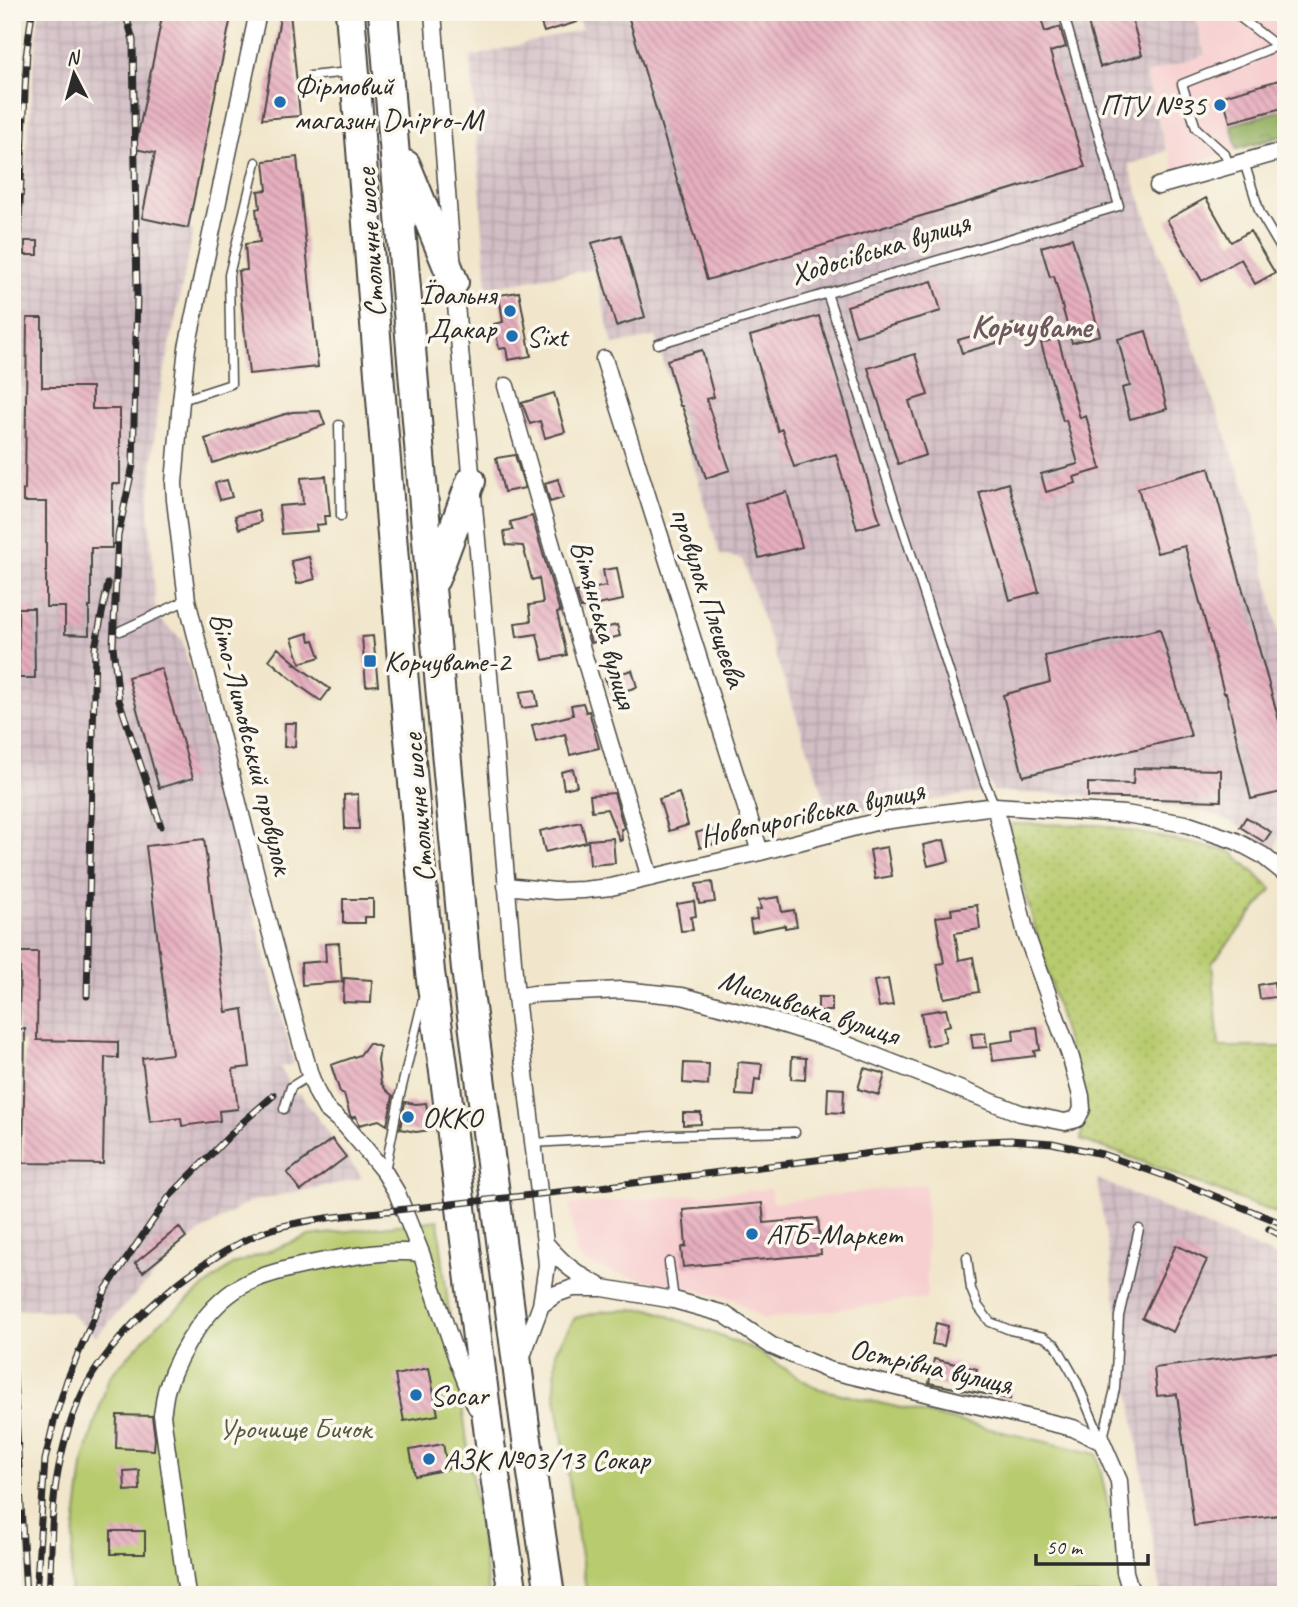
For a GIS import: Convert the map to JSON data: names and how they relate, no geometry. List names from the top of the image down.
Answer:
{
  "streets": {
    "highway": ["Столичне шосе"],
    "street": [
      "провулок Плещеєва",
      "Вітянська вулиця",
      "Віто-Литовський провулок",
      "Новопирогівська вулиця",
      "Мисливська вулиця",
      "Острівна вулиця"
    ],
    "lane": ["Ходосівська вулиця"]
  },
  "crossings": [
    ["Столичне шосе", "Віто-Литовський провулок"],
    ["провулок Плещеєва", "Новопирогівська вулиця"],
    ["Вітянська вулиця", "Новопирогівська вулиця"],
    ["Новопирогівська вулиця", "Мисливська вулиця"]
  ],
  "districts": ["Корчувате"],
  "parks": ["Урочище Бичок"],
  "places": {
    "other": [
      "Фірмовий магазин Dnipro-M",
      "ПТУ №35",
      "Їдальня Дакар",
      "Sixt",
      "ОККО",
      "АТБ-Маркет",
      "Socar",
      "АЗК №03/13 Сокар"
    ],
    "transit": ["Корчувате-2"]
  },
  "scale_bar": "50 m",
  "north": "top"
}
